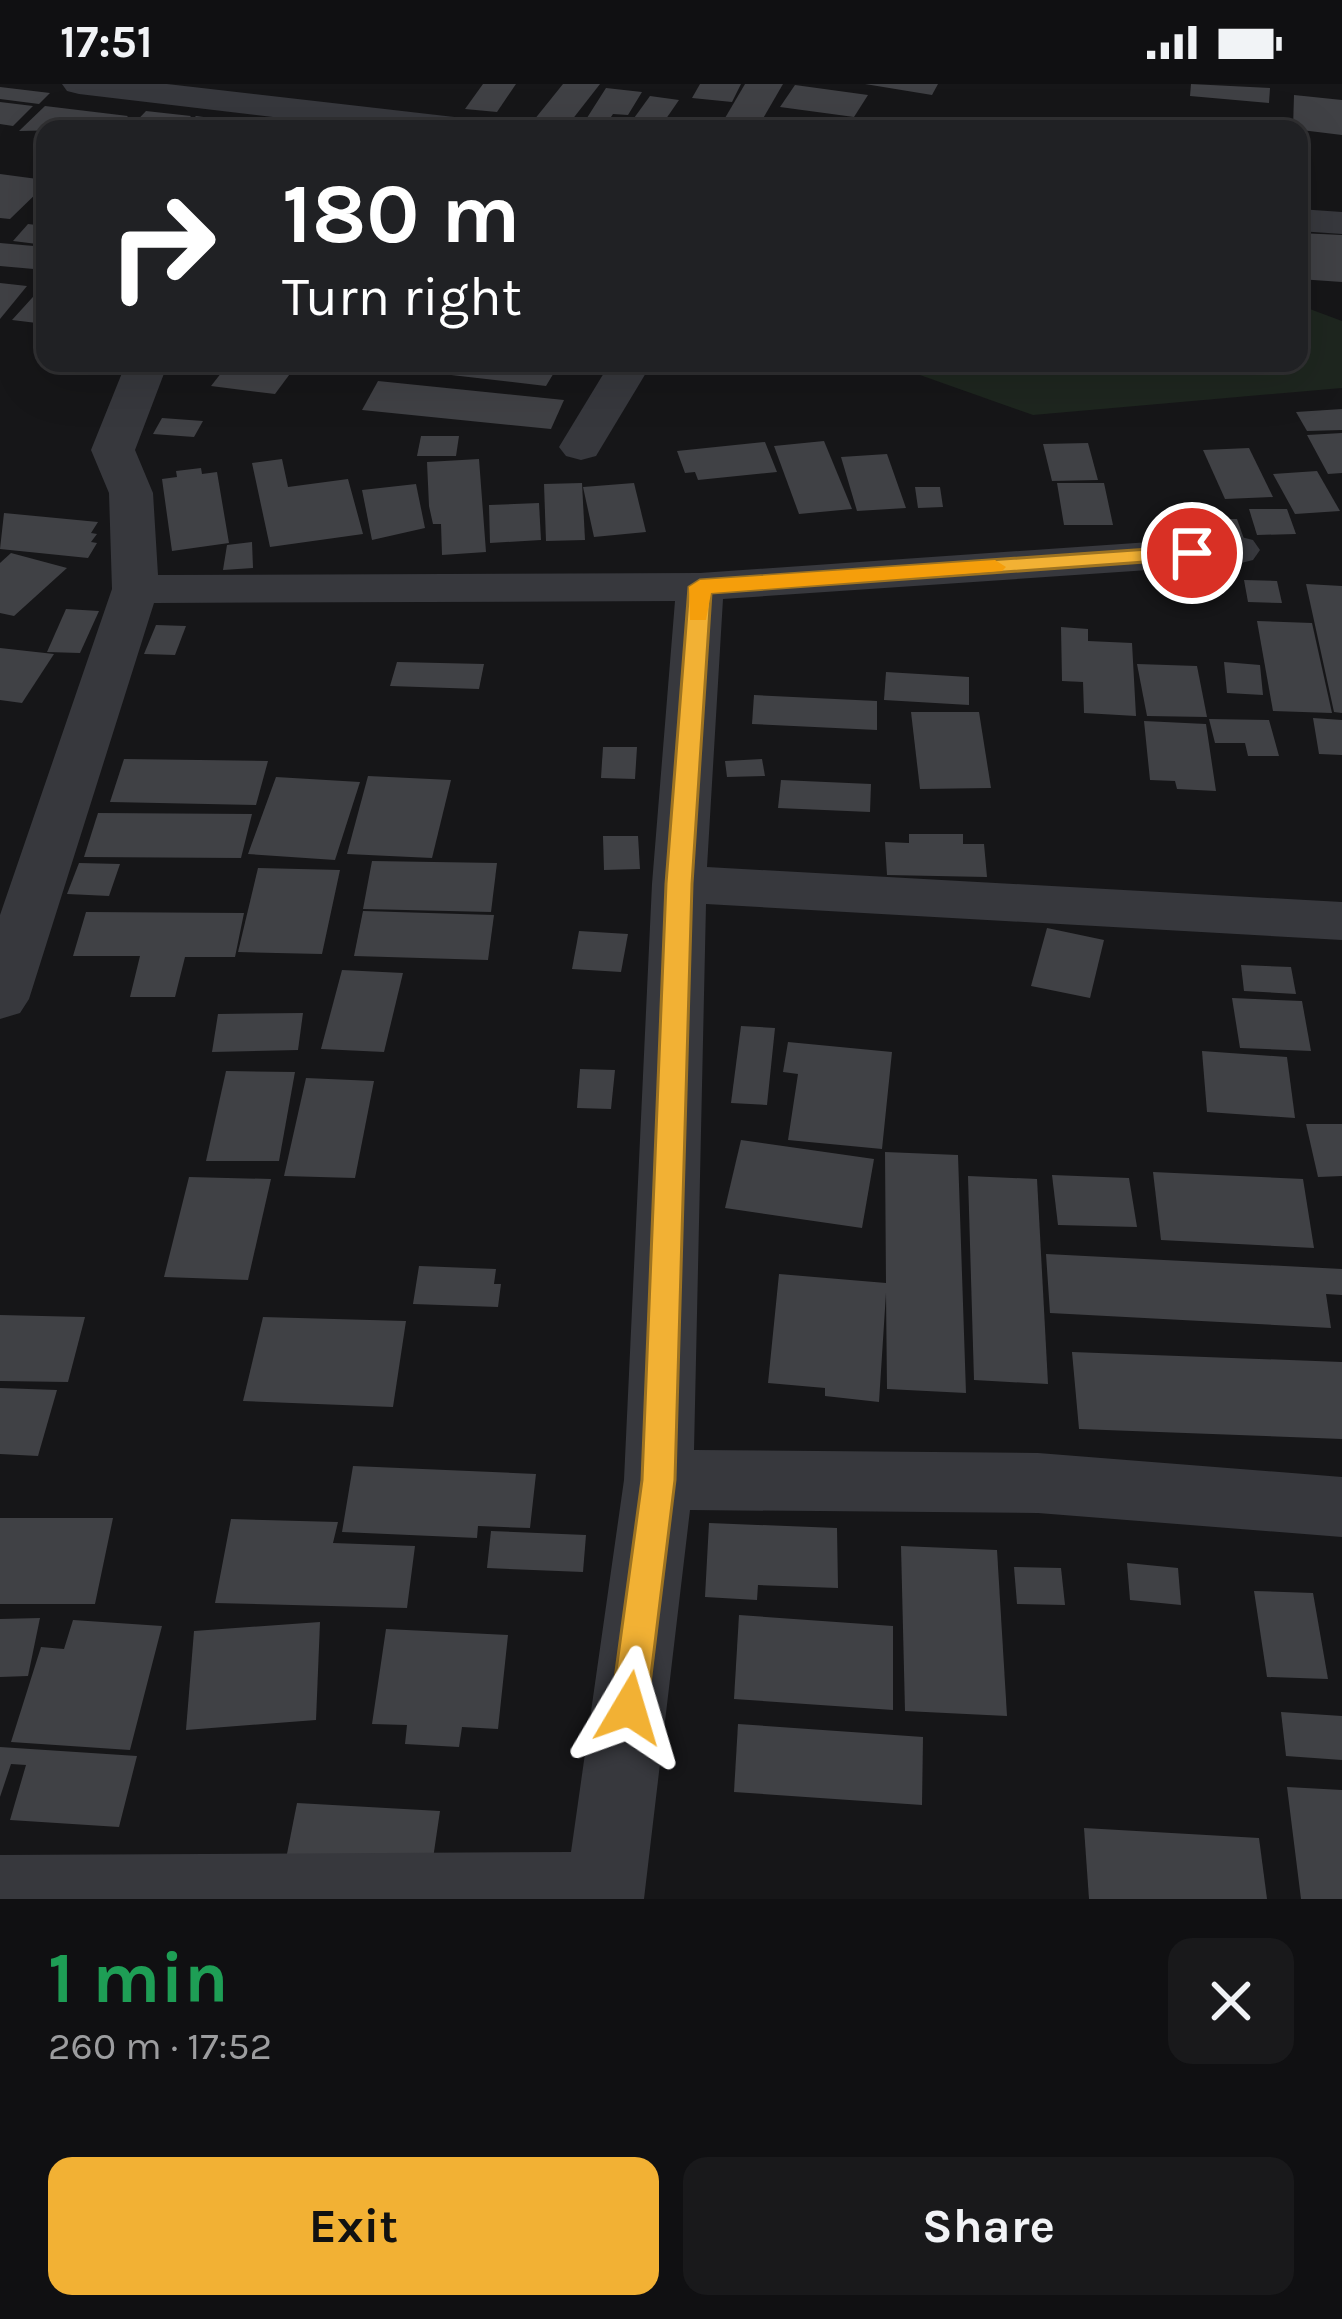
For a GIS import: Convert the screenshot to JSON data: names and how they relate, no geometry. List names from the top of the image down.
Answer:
{
  "page": {
    "status": "17:51",
    "turn": ["180 m", "Turn right"],
    "heading": ["1 min", "260 m · 17:52"],
    "buttons": ["Exit", "Share"]
  }
}
